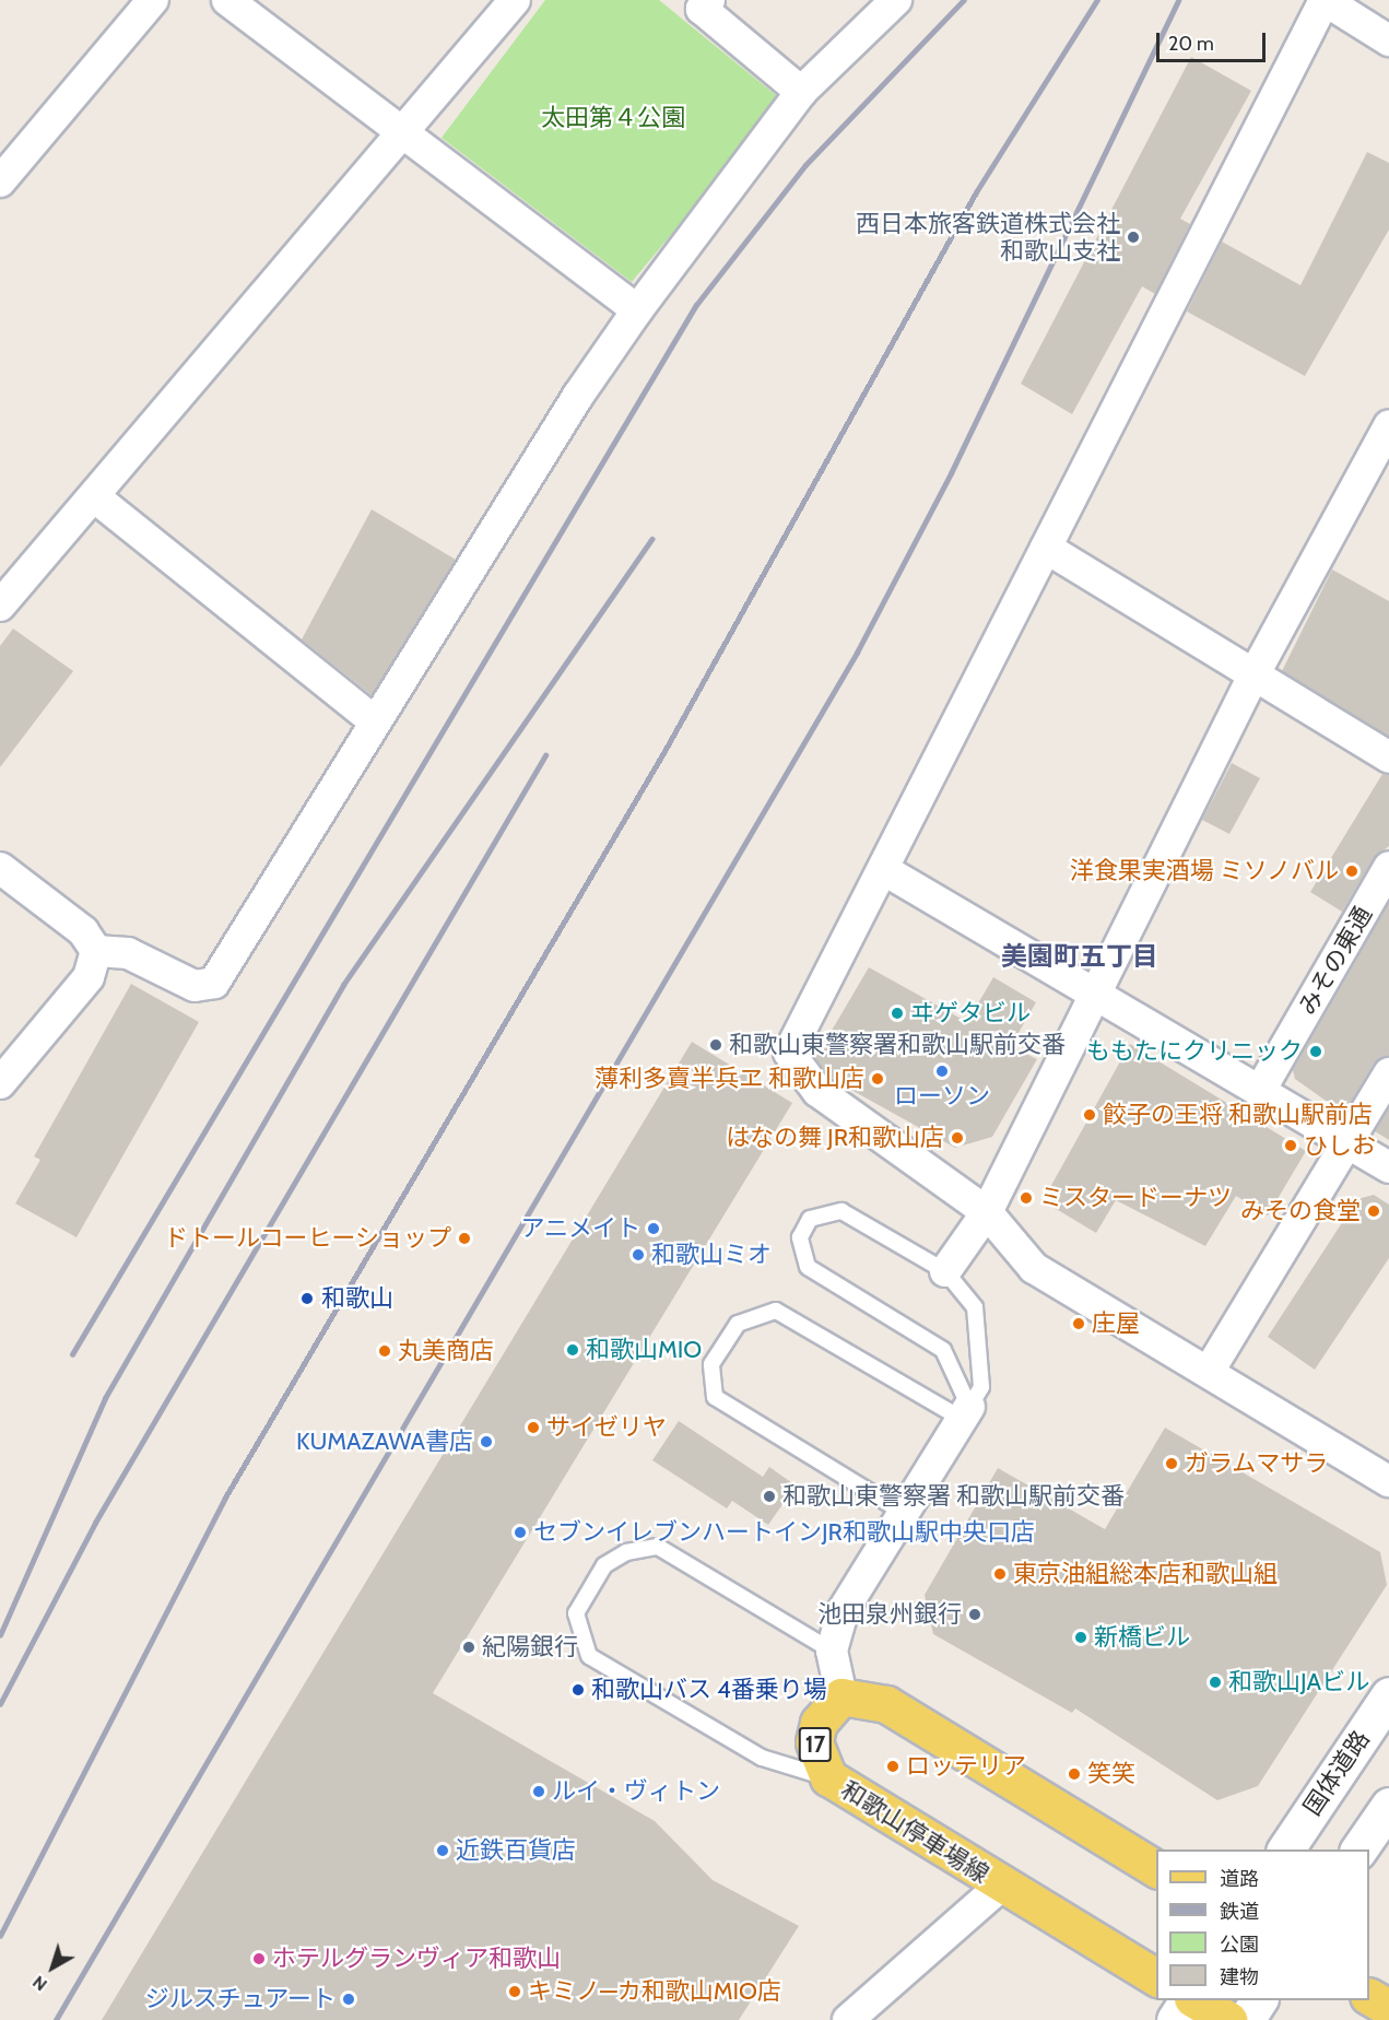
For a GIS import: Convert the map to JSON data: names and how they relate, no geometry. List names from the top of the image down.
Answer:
{
  "streets": {
    "main road": ["17", "和歌山停車場線"],
    "street": ["みその東通", "国体道路"]
  },
  "crossings": [
    ["17", "和歌山停車場線"]
  ],
  "districts": ["美園町五丁目"],
  "parks": ["太田第４公園"],
  "places": [
    "西日本旅客鉄道株式会社 和歌山支社",
    "洋食果実酒場 ミソノバル",
    "ヰゲタビル",
    "和歌山東警察署和歌山駅前交番",
    "ももたにクリニック",
    "ローソン",
    "薄利多賣半兵ヱ 和歌山店",
    "餃子の王将 和歌山駅前店",
    "はなの舞 JR和歌山店",
    "ひしお",
    "ミスタードーナツ",
    "みその食堂",
    "アニメイト",
    "ドトールコーヒーショップ",
    "和歌山ミオ",
    "和歌山",
    "庄屋",
    "和歌山MIO",
    "丸美商店",
    "サイゼリヤ",
    "KUMAZAWA書店",
    "ガラムマサラ",
    "和歌山東警察署 和歌山駅前交番",
    "セブンイレブンハートインJR和歌山駅中央口店",
    "東京油組総本店和歌山組",
    "池田泉州銀行",
    "新橋ビル",
    "紀陽銀行",
    "和歌山JAビル",
    "和歌山バス 4番乗り場",
    "ロッテリア",
    "笑笑",
    "ルイ・ヴィトン",
    "近鉄百貨店",
    "ホテルグランヴィア和歌山",
    "キミノ―カ和歌山MIO店",
    "ジルスチュアート"
  ],
  "legend": [
    "道路",
    "鉄道",
    "公園",
    "建物"
  ],
  "scale_bar": "20 m",
  "north": "bottom left"
}
